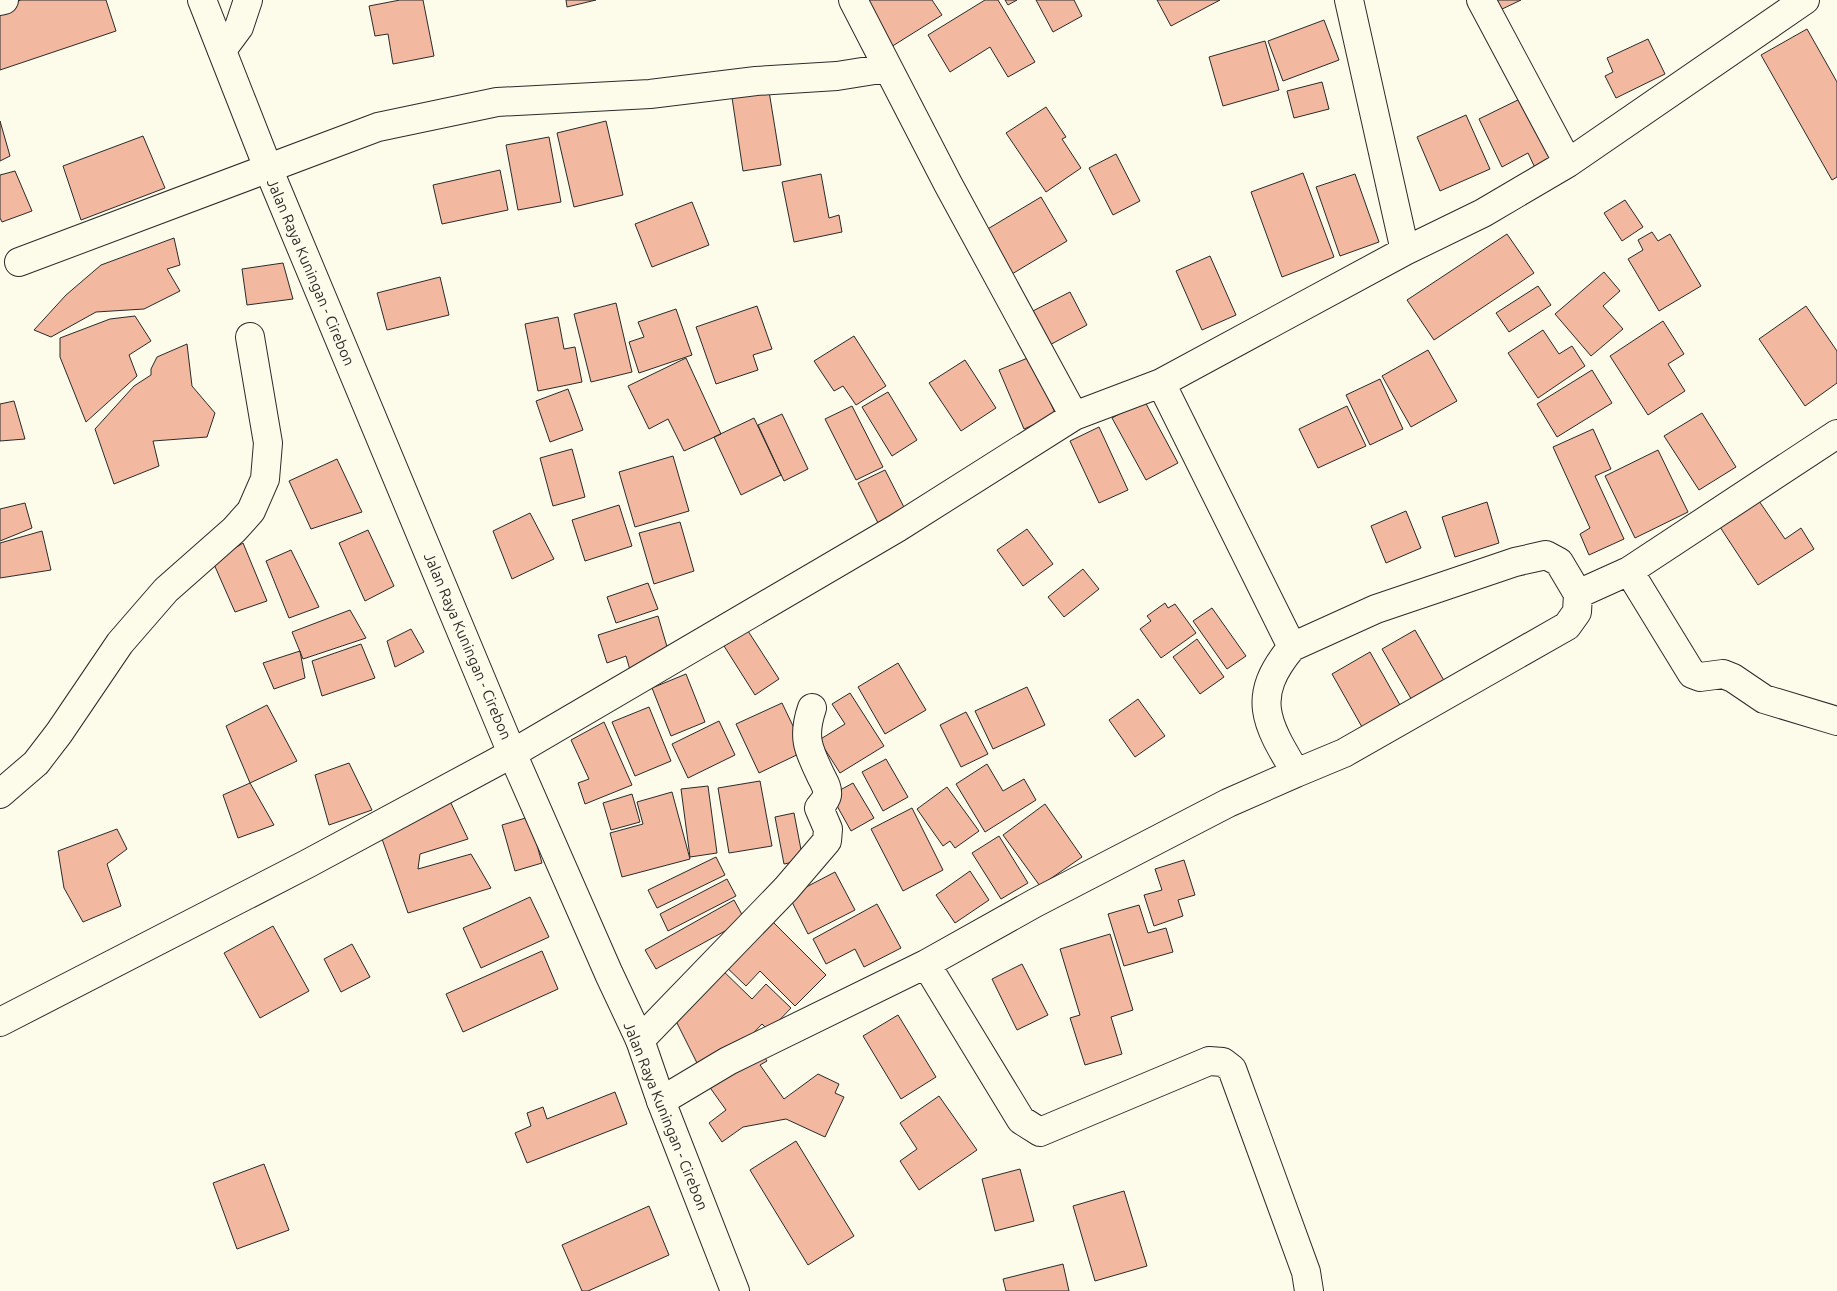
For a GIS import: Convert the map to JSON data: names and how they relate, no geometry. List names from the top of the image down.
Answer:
{
  "streets": {
    "main road": ["Jalan Raya Kuningan - Cirebon"]
  }
}
